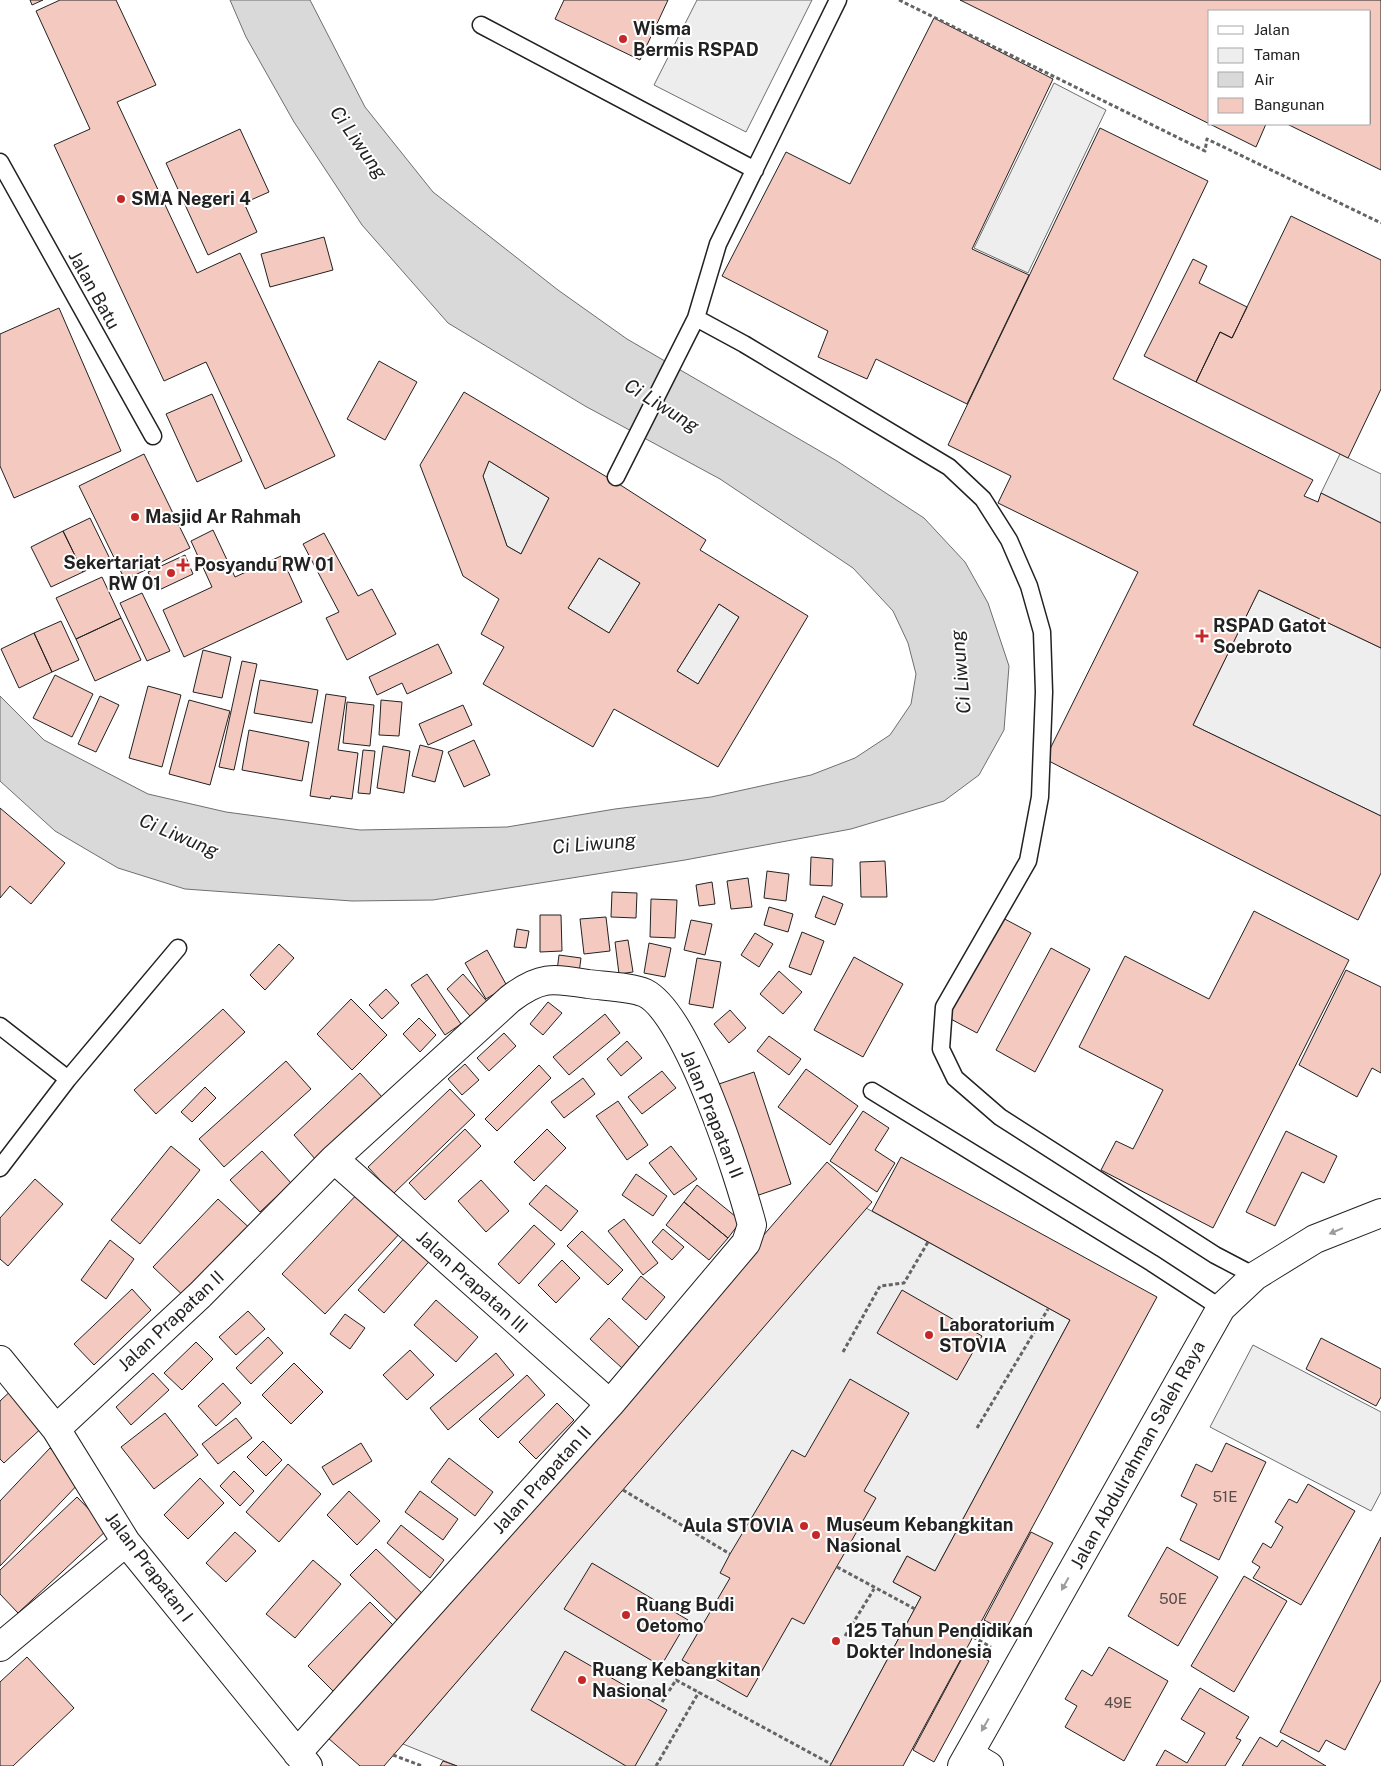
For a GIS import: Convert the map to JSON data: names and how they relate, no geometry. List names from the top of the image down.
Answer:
{
  "streets": {
    "street": [
      "Jalan Prapatan II",
      "Jalan Prapatan III",
      "Jalan Abdulrahman Saleh Raya",
      "Jalan Prapatan I"
    ],
    "lane": ["Jalan Batu"]
  },
  "crossings": [
    ["Jalan Prapatan II", "Jalan Prapatan III"],
    ["Jalan Prapatan II", "Jalan Prapatan I"]
  ],
  "one_way": ["Jalan Abdulrahman Saleh Raya"],
  "water": ["Ci Liwung"],
  "places": {
    "other": [
      "Wisma Bermis RSPAD",
      "SMA Negeri 4",
      "Masjid Ar Rahmah",
      "Sekertariat RW 01",
      "Laboratorium STOVIA",
      "Aula STOVIA",
      "Museum Kebangkitan Nasional",
      "Ruang Budi Oetomo",
      "125 Tahun Pendidikan Dokter Indonesia",
      "Ruang Kebangkitan Nasional"
    ],
    "health": ["Posyandu RW 01", "RSPAD Gatot Soebroto"]
  },
  "house_numbers": ["51E", "50E", "49E"],
  "legend": [
    "Jalan",
    "Taman",
    "Air",
    "Bangunan"
  ]
}
